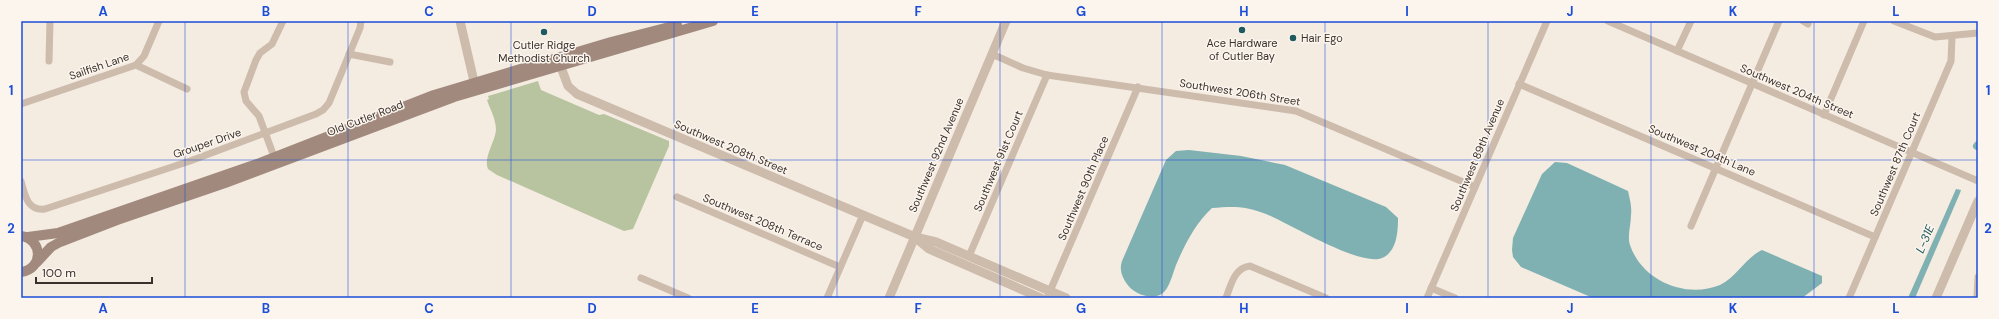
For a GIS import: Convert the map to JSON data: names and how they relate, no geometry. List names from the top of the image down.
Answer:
{
  "streets": {
    "main road": ["Old Cutler Road"],
    "street": [
      "Sailfish Lane",
      "Southwest 204th Street",
      "Southwest 206th Street",
      "Grouper Drive",
      "Southwest 208th Street",
      "Southwest 204th Lane",
      "Southwest 92nd Avenue",
      "Southwest 89th Avenue",
      "Southwest 91st Court",
      "Southwest 87th Court",
      "Southwest 90th Place",
      "Southwest 208th Terrace"
    ]
  },
  "crossings": [
    ["Southwest 204th Street", "Southwest 87th Court"],
    ["Southwest 206th Street", "Southwest 92nd Avenue"],
    ["Southwest 206th Street", "Southwest 89th Avenue"],
    ["Southwest 206th Street", "Southwest 91st Court"],
    ["Southwest 206th Street", "Southwest 90th Place"],
    ["Old Cutler Road", "Southwest 208th Street"],
    ["Southwest 208th Street", "Southwest 92nd Avenue"],
    ["Southwest 208th Street", "Southwest 91st Court"],
    ["Southwest 208th Street", "Southwest 90th Place"],
    ["Southwest 204th Lane", "Southwest 89th Avenue"],
    ["Southwest 204th Lane", "Southwest 87th Court"]
  ],
  "water": ["L-31E"],
  "places": ["Ace Hardware of Cutler Bay", "Cutler Ridge Methodist Church", "Hair Ego"],
  "scale_bar": "100 m",
  "grid": {
    "columns": [
      "A",
      "B",
      "C",
      "D",
      "E",
      "F",
      "G",
      "H",
      "I",
      "J",
      "K",
      "L"
    ],
    "rows": ["1", "2"]
  }
}
